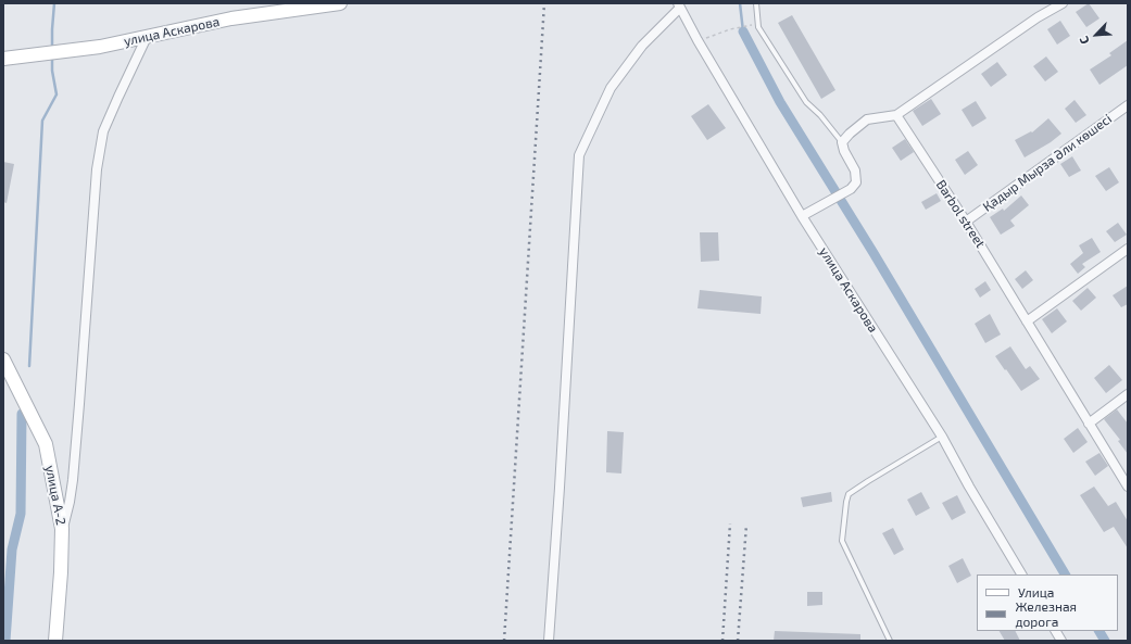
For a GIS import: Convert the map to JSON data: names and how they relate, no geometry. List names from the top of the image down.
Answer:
{
  "streets": {
    "main road": ["улица Аскарова", "улица А-2"],
    "street": ["Қадыр Мырза Әли көшесі", "Barbol street"]
  },
  "crossings": [
    ["Қадыр Мырза Әли көшесі", "Barbol street"]
  ],
  "legend": ["Улица", "Железная дорога"],
  "north": "bottom left"
}
